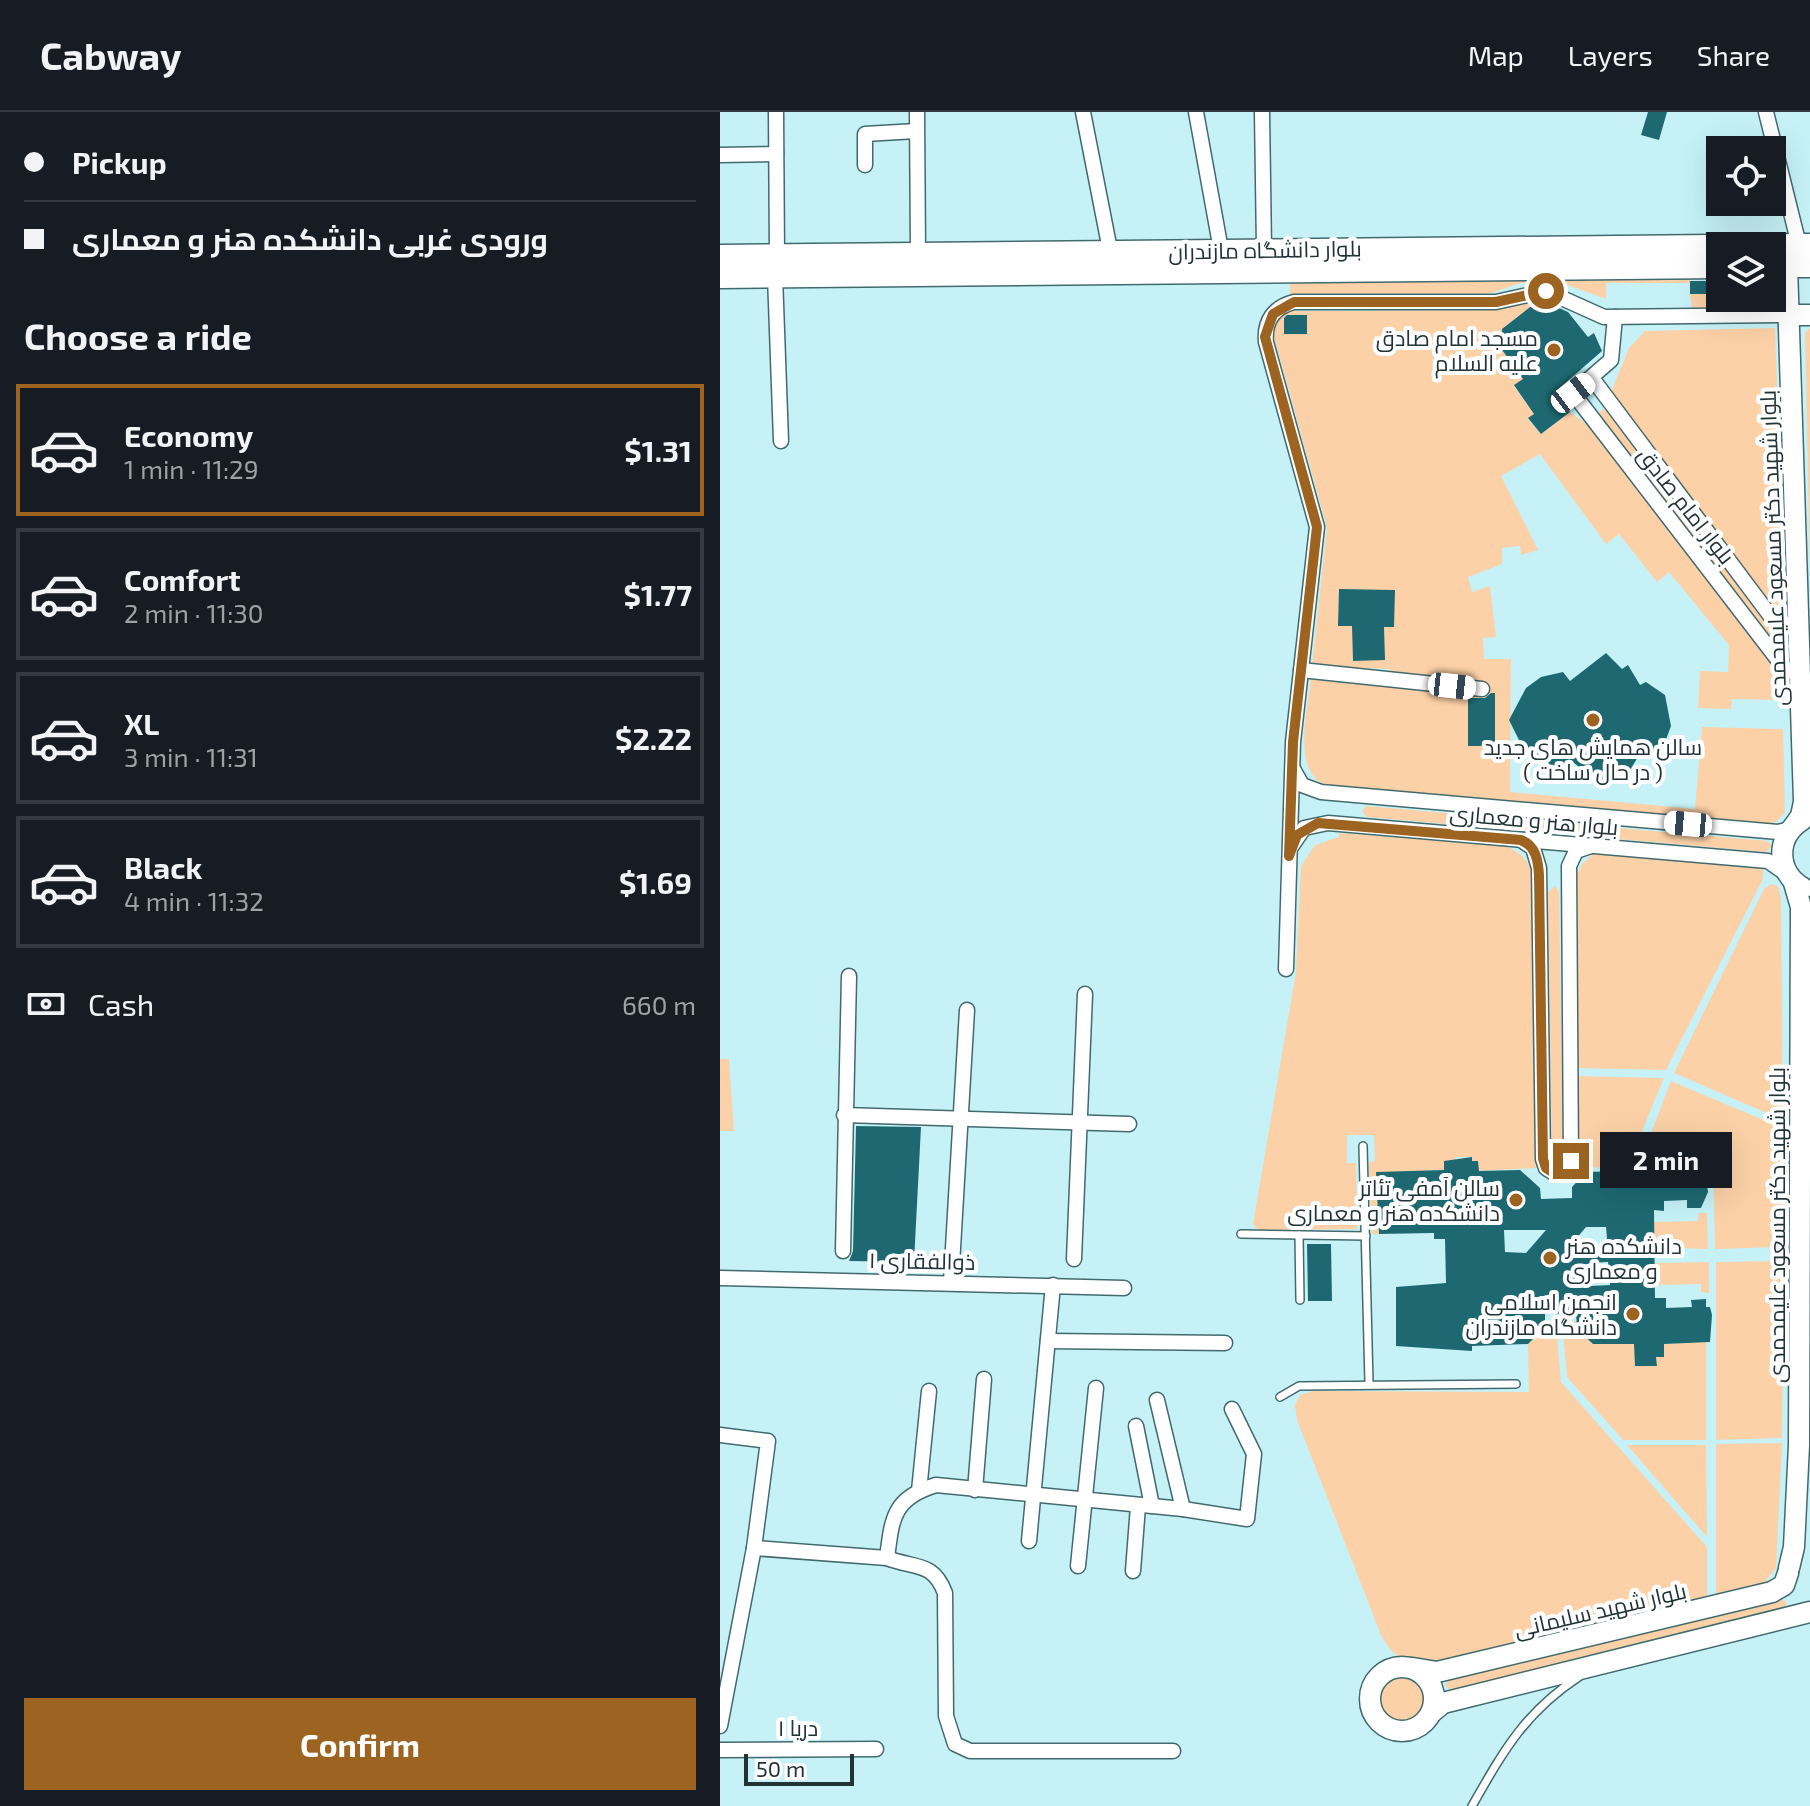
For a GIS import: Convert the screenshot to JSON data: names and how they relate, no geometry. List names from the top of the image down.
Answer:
{
  "streets": {
    "main road": ["بلوار دانشگاه مازندران", "بلوار شهید دکتر مسعود علیمحمدی", "بلوار شهید سلیمانی"],
    "street": [
      "بلوار امام صادق",
      "بلوار هنر و معماری",
      "ذوالفقاری ۱",
      "دریا ۱"
    ]
  },
  "crossings": [
    ["بلوار امام صادق", "بلوار شهید دکتر مسعود علیمحمدی"],
    ["بلوار شهید دکتر مسعود علیمحمدی", "بلوار هنر و معماری"],
    ["بلوار شهید دکتر مسعود علیمحمدی", "بلوار شهید سلیمانی"]
  ],
  "places": [
    "مسجد امام صادق علیه السلام",
    "سالن همایش های جدید ( در حال ساخت )",
    "سالن آمفی تئاتر دانشکده هنر و معماری",
    "دانشکده هنر و معماری",
    "انجمن اسلامی دانشگاه مازندران"
  ],
  "scale_bar": "50 m",
  "page": {
    "header": "Cabway",
    "nav": ["Map", "Layers", "Share"],
    "banner": ["Pickup", "ورودی غربی دانشکده هنر و معماری"],
    "heading": "Choose a ride",
    "list": [
      {
        "name": "Economy",
        "note": "1 min · 11:29",
        "value": "$1.31"
      },
      {
        "name": "Comfort",
        "note": "2 min · 11:30",
        "value": "$1.77"
      },
      {
        "name": "XL",
        "note": "3 min · 11:31",
        "value": "$2.22"
      },
      {
        "name": "Black",
        "note": "4 min · 11:32",
        "value": "$1.69"
      }
    ],
    "pay": ["Cash", "660 m"],
    "bubble": "2 min",
    "buttons": "Confirm",
    "scale": "50 m"
  }
}
